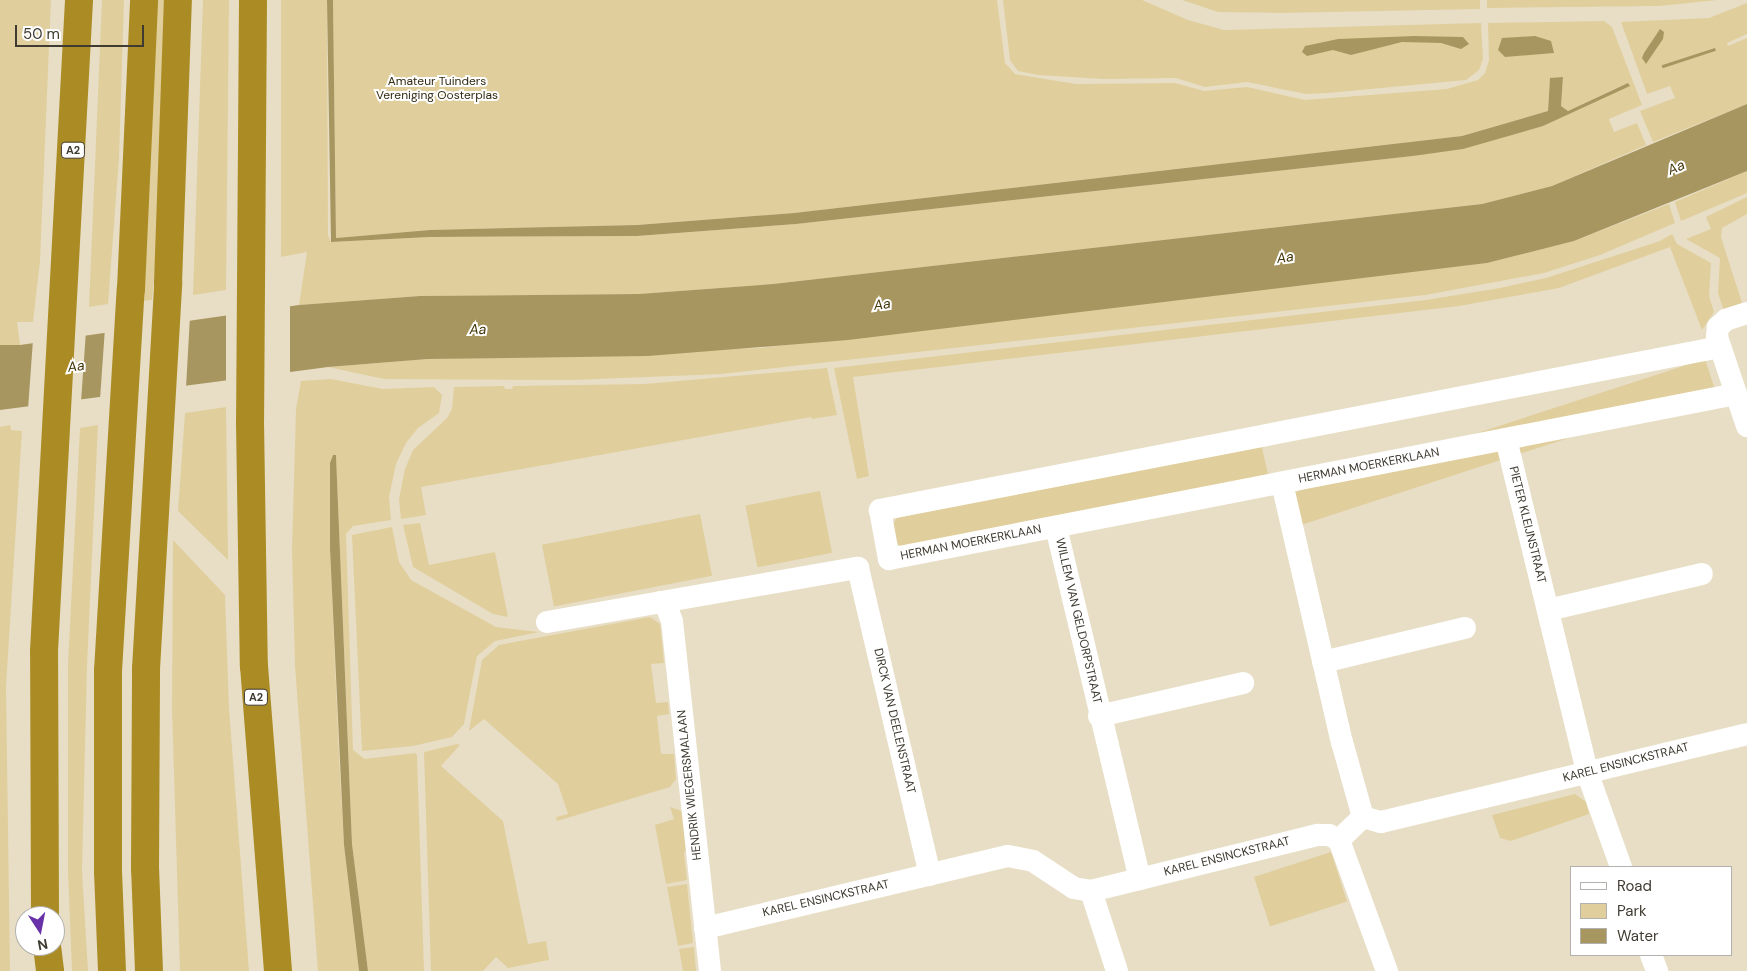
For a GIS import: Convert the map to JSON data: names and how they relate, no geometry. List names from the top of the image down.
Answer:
{
  "streets": {
    "highway": ["A2"],
    "street": [
      "HERMAN MOERKERKLAAN",
      "PIETER KLEIJNSTRAAT",
      "WILLEM VAN GELDORPSTRAAT",
      "DIRCK VAN DEELENSTRAAT",
      "KAREL ENSINCKSTRAAT",
      "HENDRIK WIEGERSMALAAN"
    ]
  },
  "crossings": [
    ["HERMAN MOERKERKLAAN", "PIETER KLEIJNSTRAAT"],
    ["HERMAN MOERKERKLAAN", "WILLEM VAN GELDORPSTRAAT"],
    ["PIETER KLEIJNSTRAAT", "KAREL ENSINCKSTRAAT"],
    ["WILLEM VAN GELDORPSTRAAT", "KAREL ENSINCKSTRAAT"],
    ["DIRCK VAN DEELENSTRAAT", "KAREL ENSINCKSTRAAT"],
    ["DIRCK VAN DEELENSTRAAT", "HENDRIK WIEGERSMALAAN"],
    ["KAREL ENSINCKSTRAAT", "HENDRIK WIEGERSMALAAN"]
  ],
  "water": ["Aa"],
  "parks": ["Amateur Tuinders Vereniging Oosterplas"],
  "legend": ["Road", "Park", "Water"],
  "scale_bar": "50 m",
  "north": "bottom"
}
